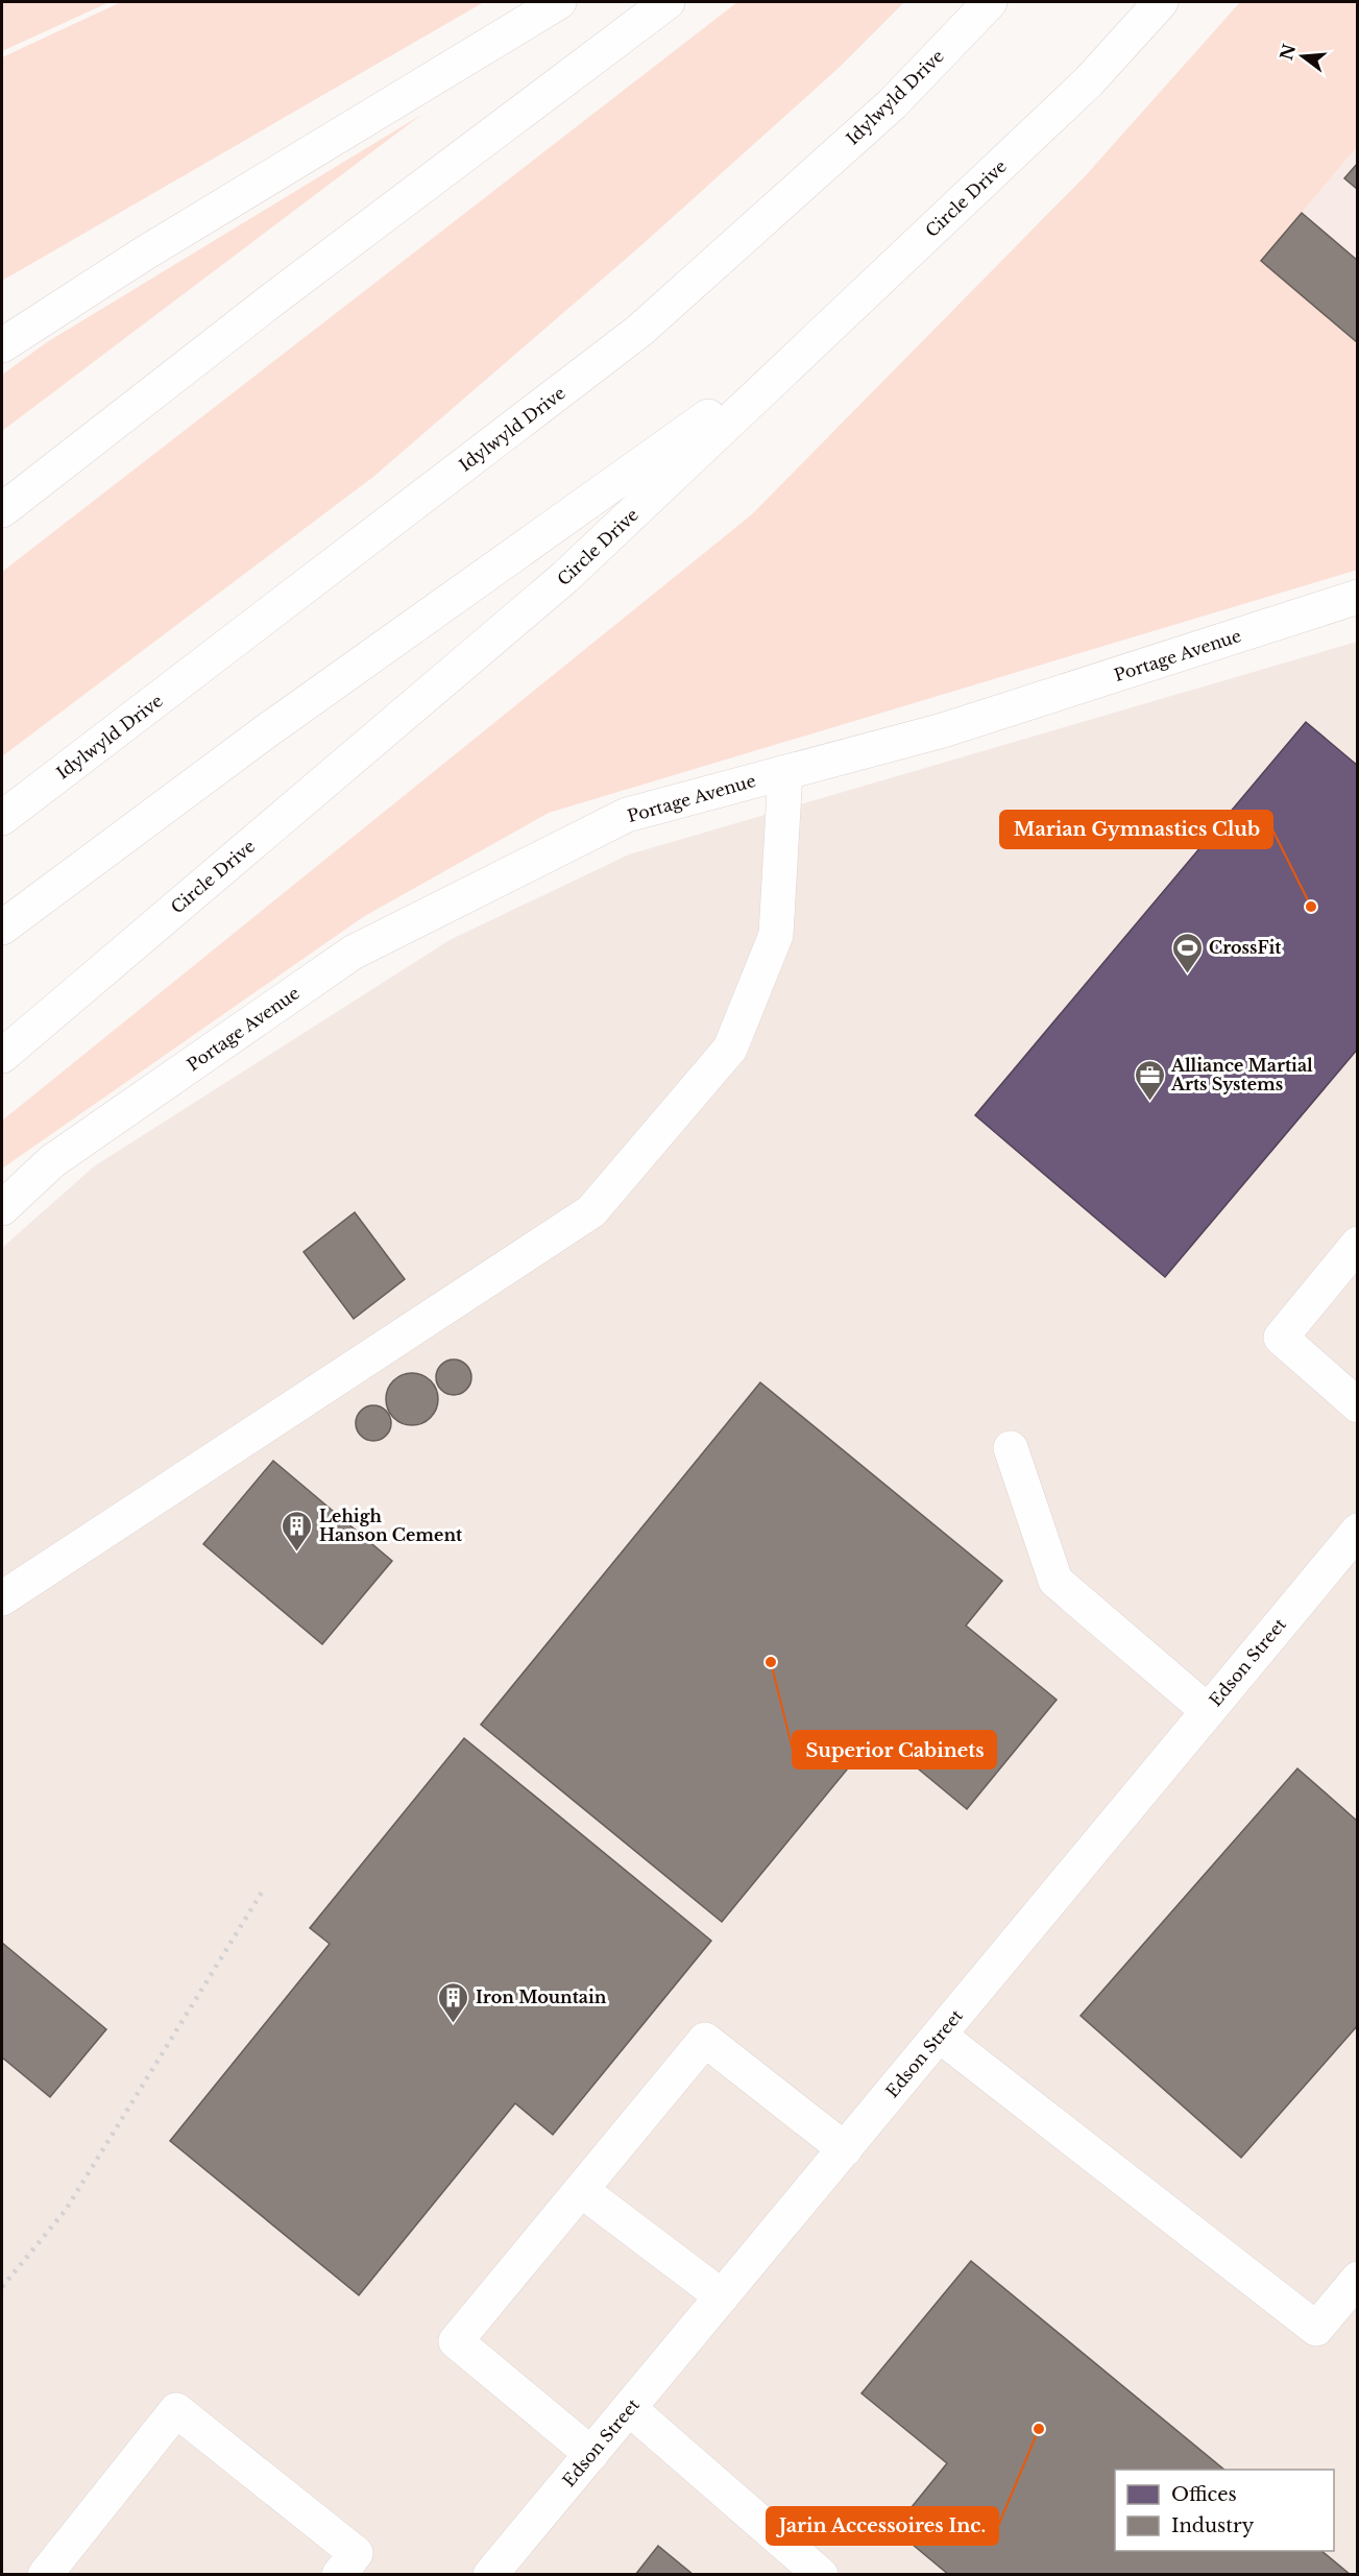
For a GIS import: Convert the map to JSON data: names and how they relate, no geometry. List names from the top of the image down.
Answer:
{
  "streets": {
    "main road": [
      "Idylwyld Drive",
      "Circle Drive",
      "Portage Avenue",
      "Edson Street"
    ]
  },
  "places": {
    "other": ["Marian Gymnastics Club", "Superior Cabinets", "Jarin Accessoires Inc."],
    "sports": ["CrossFit"],
    "office": ["Alliance Martial Arts Systems"],
    "building": ["Lehigh Hanson Cement", "Iron Mountain"]
  },
  "legend": ["Offices", "Industry"],
  "north": "left"
}
